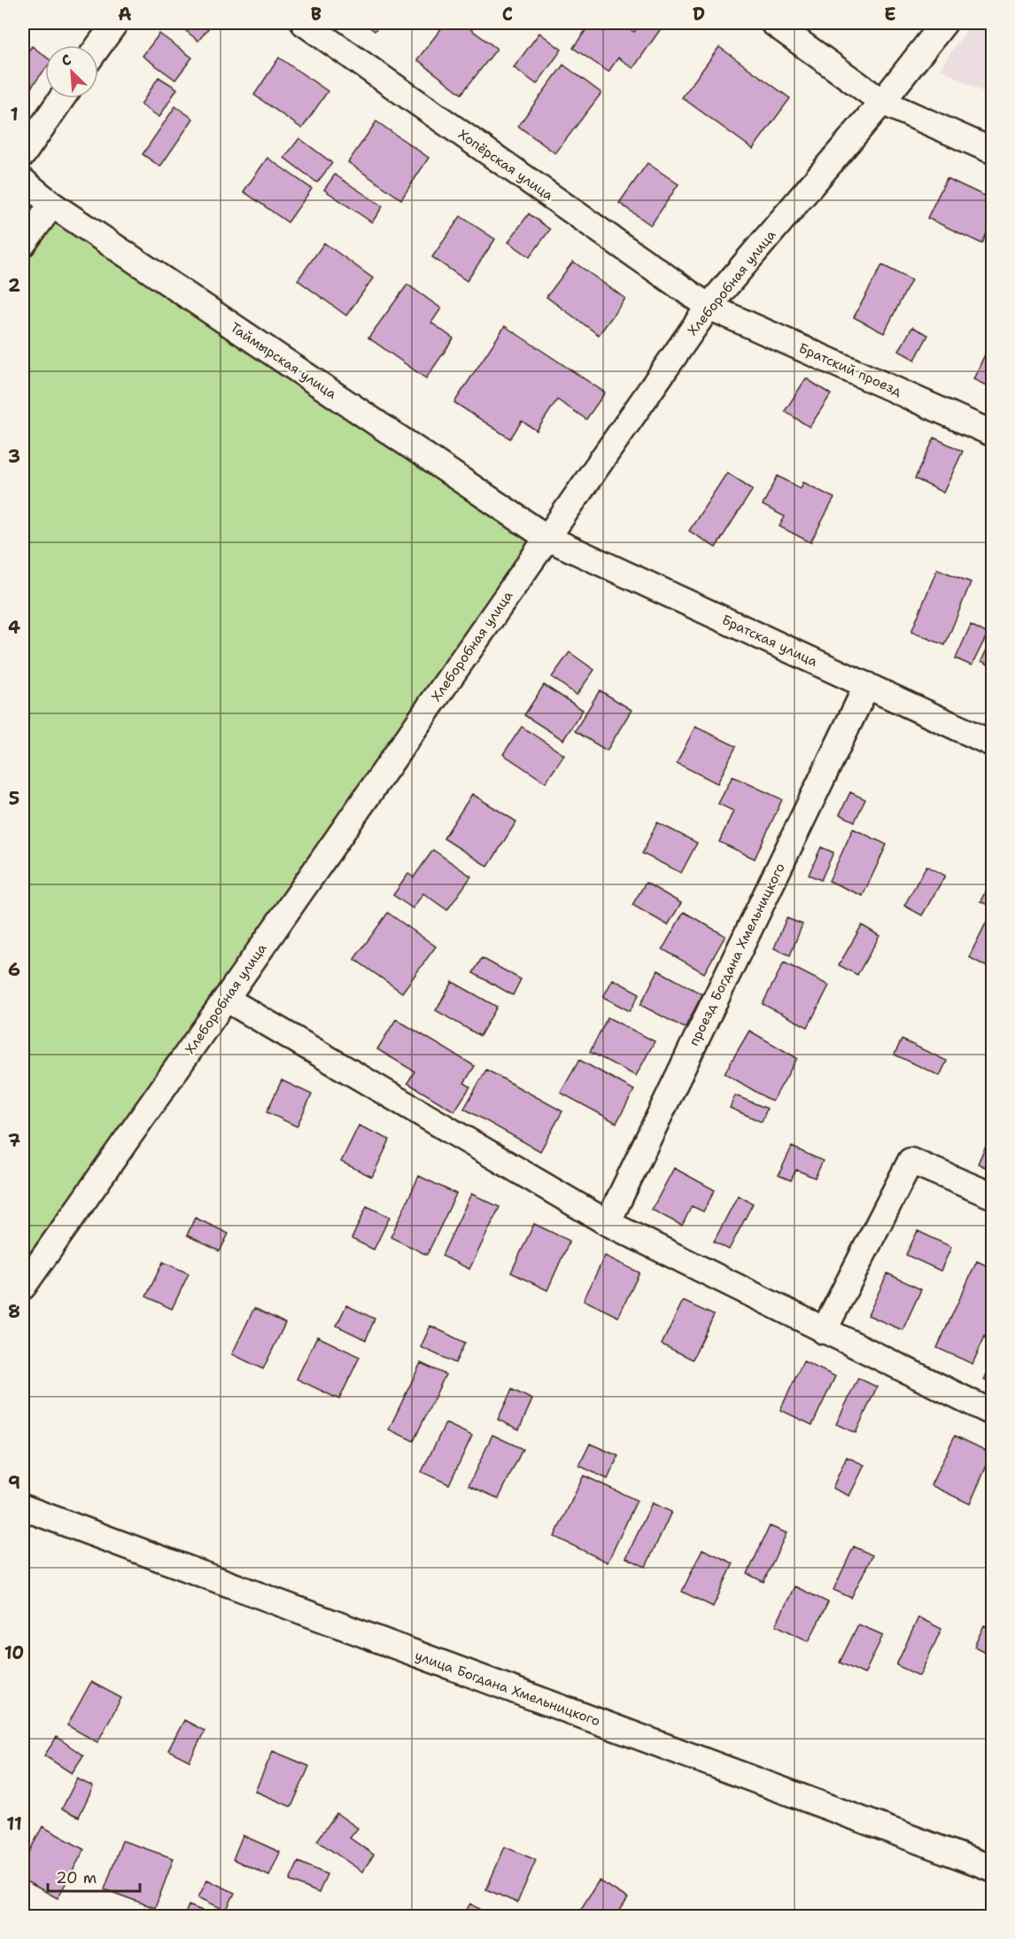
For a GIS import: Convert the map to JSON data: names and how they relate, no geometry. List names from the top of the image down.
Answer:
{
  "streets": {
    "street": [
      "Хопёрская улица",
      "Хлеборобная улица",
      "Таймырская улица",
      "Братский проезд",
      "Братская улица",
      "проезд Богдана Хмельницкого",
      "улица Богдана Хмельницкого"
    ]
  },
  "crossings": [
    ["Хопёрская улица", "Хлеборобная улица"],
    ["Хопёрская улица", "Братский проезд"],
    ["Хлеборобная улица", "Таймырская улица"],
    ["Хлеборобная улица", "Братский проезд"],
    ["Хлеборобная улица", "Братская улица"],
    ["Таймырская улица", "Братская улица"],
    ["Братская улица", "проезд Богдана Хмельницкого"]
  ],
  "scale_bar": "20 m",
  "north": "top left",
  "grid": {
    "columns": [
      "A",
      "B",
      "C",
      "D",
      "E"
    ],
    "rows": [
      "1",
      "2",
      "3",
      "4",
      "5",
      "6",
      "7",
      "8",
      "9",
      "10",
      "11"
    ]
  }
}
